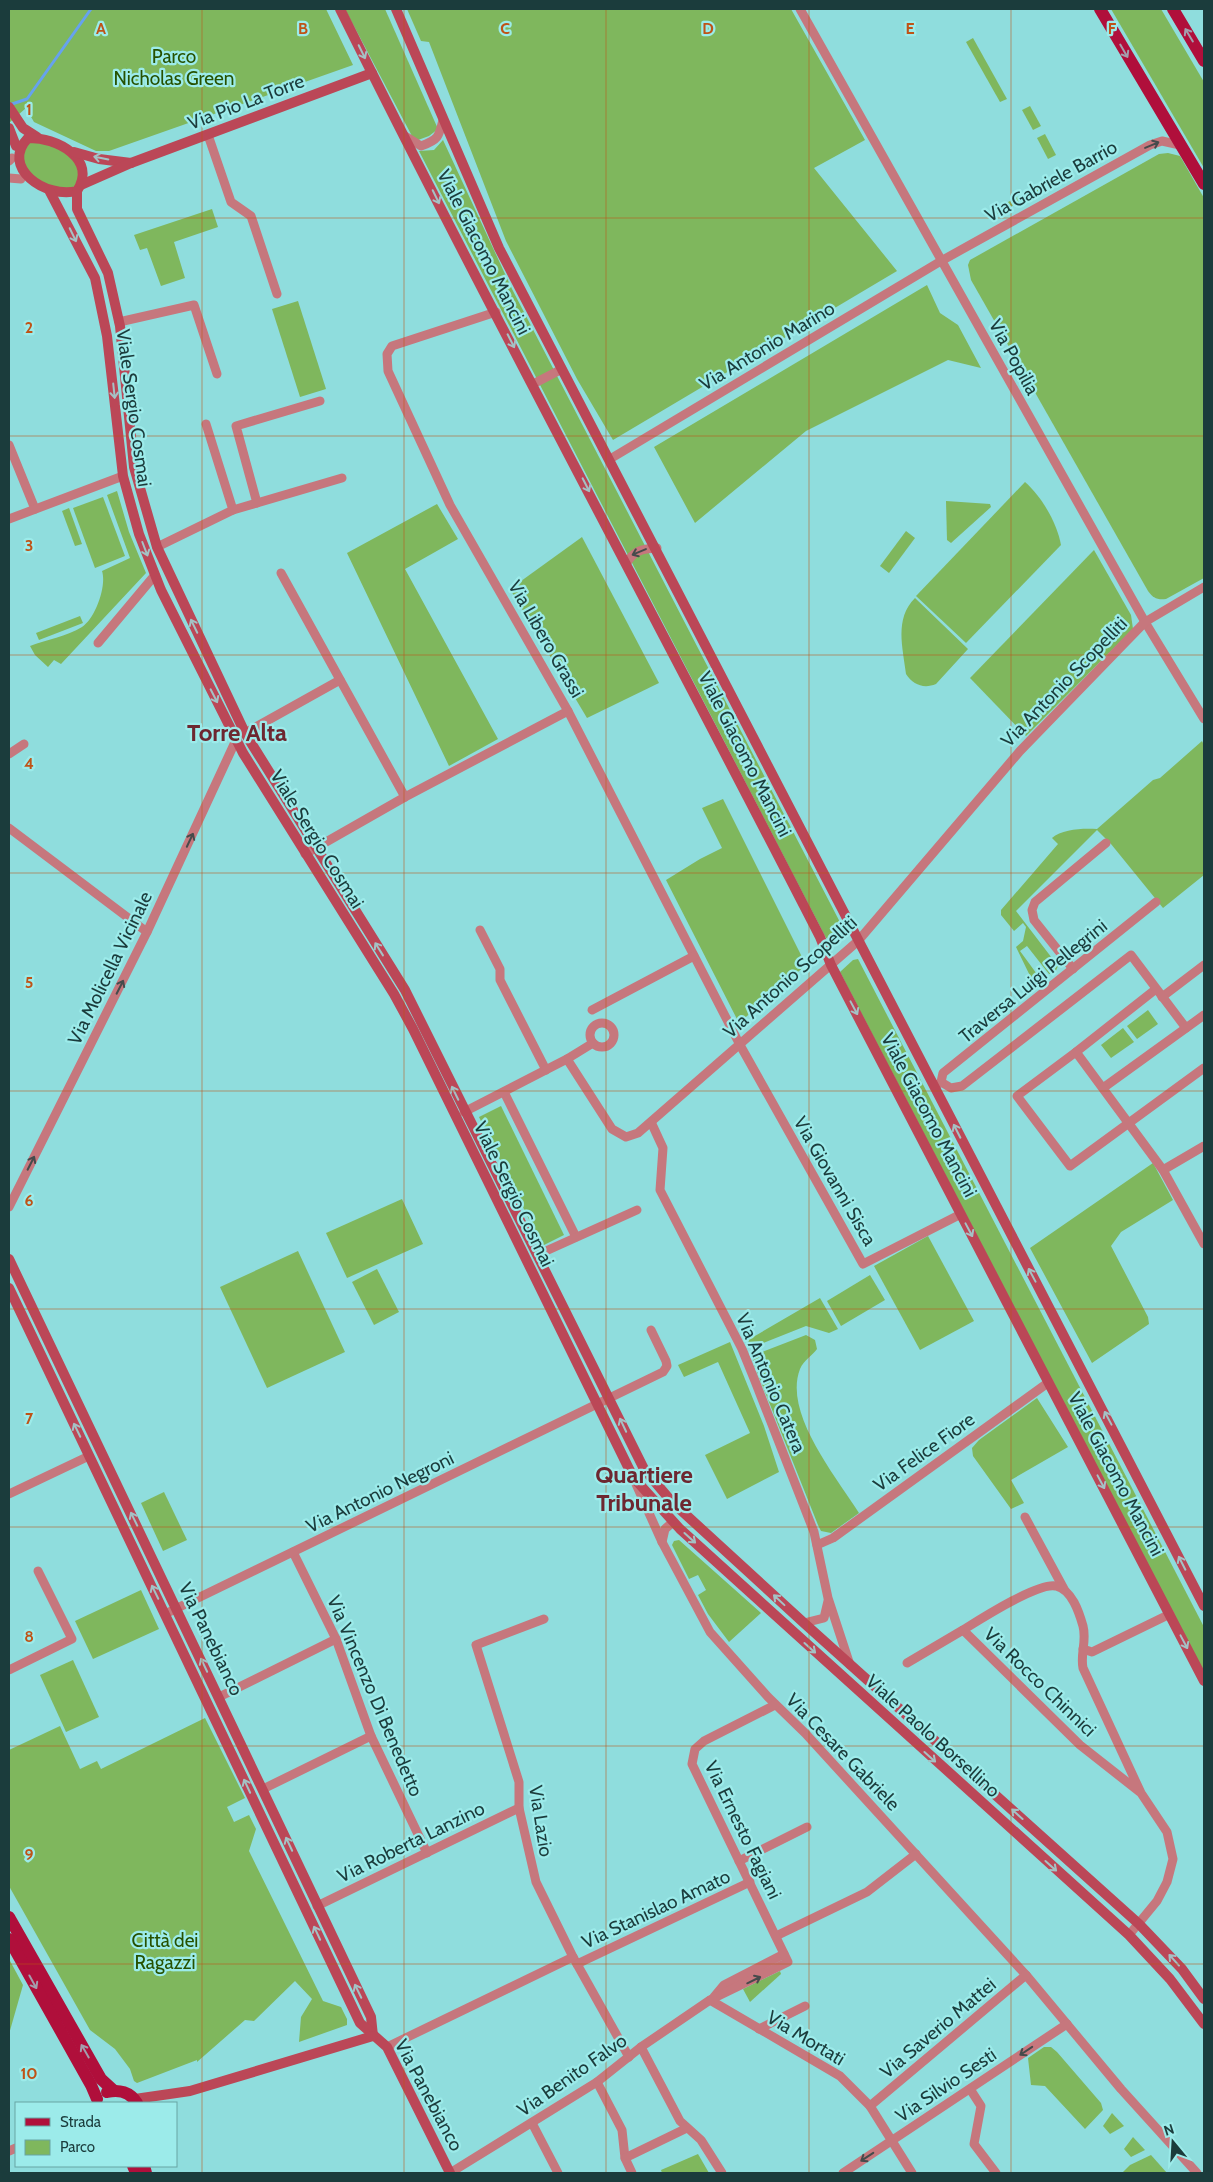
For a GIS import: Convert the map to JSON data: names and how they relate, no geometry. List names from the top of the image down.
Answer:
{
  "streets": {
    "street": [
      "Via Pio La Torre",
      "Via Gabriele Barrio",
      "Viale Giacomo Mancini",
      "Via Antonio Marino",
      "Via Popilia",
      "Viale Sergio Cosmai",
      "Via Libero Grassi",
      "Via Antonio Scopelliti",
      "Via Molicella Vicinale",
      "Traversa Luigi Pellegrini",
      "Via Giovanni Sisca",
      "Via Antonio Catera",
      "Via Felice Fiore",
      "Via Antonio Negroni",
      "Via Panebianco",
      "Via Rocco Chinnici",
      "Via Vincenzo Di Benedetto",
      "Viale Paolo Borsellino",
      "Via Cesare Gabriele",
      "Via Lazio",
      "Via Ernesto Fagiani",
      "Via Roberta Lanzino",
      "Via Stanislao Amato",
      "Via Saverio Mattei",
      "Via Mortati",
      "Via Benito Falvo",
      "Via Silvio Sesti"
    ]
  },
  "crossings": [
    ["Via Pio La Torre", "Viale Giacomo Mancini"],
    ["Via Pio La Torre", "Viale Sergio Cosmai"],
    ["Via Gabriele Barrio", "Via Antonio Marino"],
    ["Via Gabriele Barrio", "Via Popilia"],
    ["Viale Giacomo Mancini", "Via Antonio Marino"],
    ["Viale Giacomo Mancini", "Via Libero Grassi"],
    ["Viale Giacomo Mancini", "Via Antonio Scopelliti"],
    ["Viale Giacomo Mancini", "Traversa Luigi Pellegrini"],
    ["Viale Giacomo Mancini", "Via Giovanni Sisca"],
    ["Viale Giacomo Mancini", "Via Felice Fiore"],
    ["Via Antonio Marino", "Via Popilia"],
    ["Via Popilia", "Via Antonio Scopelliti"],
    ["Viale Sergio Cosmai", "Via Molicella Vicinale"],
    ["Viale Sergio Cosmai", "Via Antonio Negroni"],
    ["Viale Sergio Cosmai", "Viale Paolo Borsellino"],
    ["Viale Sergio Cosmai", "Via Cesare Gabriele"],
    ["Via Libero Grassi", "Via Antonio Scopelliti"],
    ["Via Libero Grassi", "Via Giovanni Sisca"],
    ["Via Antonio Scopelliti", "Via Giovanni Sisca"],
    ["Via Antonio Scopelliti", "Via Antonio Catera"],
    ["Via Antonio Catera", "Via Felice Fiore"],
    ["Via Antonio Catera", "Viale Paolo Borsellino"],
    ["Via Antonio Negroni", "Via Panebianco"],
    ["Via Antonio Negroni", "Via Vincenzo Di Benedetto"],
    ["Via Panebianco", "Via Roberta Lanzino"],
    ["Via Panebianco", "Via Stanislao Amato"],
    ["Via Panebianco", "Via Benito Falvo"],
    ["Via Rocco Chinnici", "Viale Paolo Borsellino"],
    ["Via Vincenzo Di Benedetto", "Via Roberta Lanzino"],
    ["Viale Paolo Borsellino", "Via Cesare Gabriele"],
    ["Via Cesare Gabriele", "Via Ernesto Fagiani"],
    ["Via Cesare Gabriele", "Via Saverio Mattei"],
    ["Via Cesare Gabriele", "Via Silvio Sesti"],
    ["Via Lazio", "Via Roberta Lanzino"],
    ["Via Lazio", "Via Stanislao Amato"],
    ["Via Lazio", "Via Benito Falvo"],
    ["Via Ernesto Fagiani", "Via Stanislao Amato"],
    ["Via Ernesto Fagiani", "Via Benito Falvo"],
    ["Via Saverio Mattei", "Via Mortati"],
    ["Via Mortati", "Via Benito Falvo"],
    ["Via Mortati", "Via Silvio Sesti"]
  ],
  "one_way": [
    "Via Gabriele Barrio",
    "Via Molicella Vicinale",
    "Via Panebianco",
    "Via Silvio Sesti"
  ],
  "districts": ["Torre Alta", "Quartiere Tribunale"],
  "parks": ["Parco Nicholas Green", "Città dei Ragazzi"],
  "legend": ["Strada", "Parco"],
  "north": "top",
  "grid": {
    "columns": [
      "A",
      "B",
      "C",
      "D",
      "E",
      "F"
    ],
    "rows": [
      "1",
      "2",
      "3",
      "4",
      "5",
      "6",
      "7",
      "8",
      "9",
      "10"
    ]
  }
}
